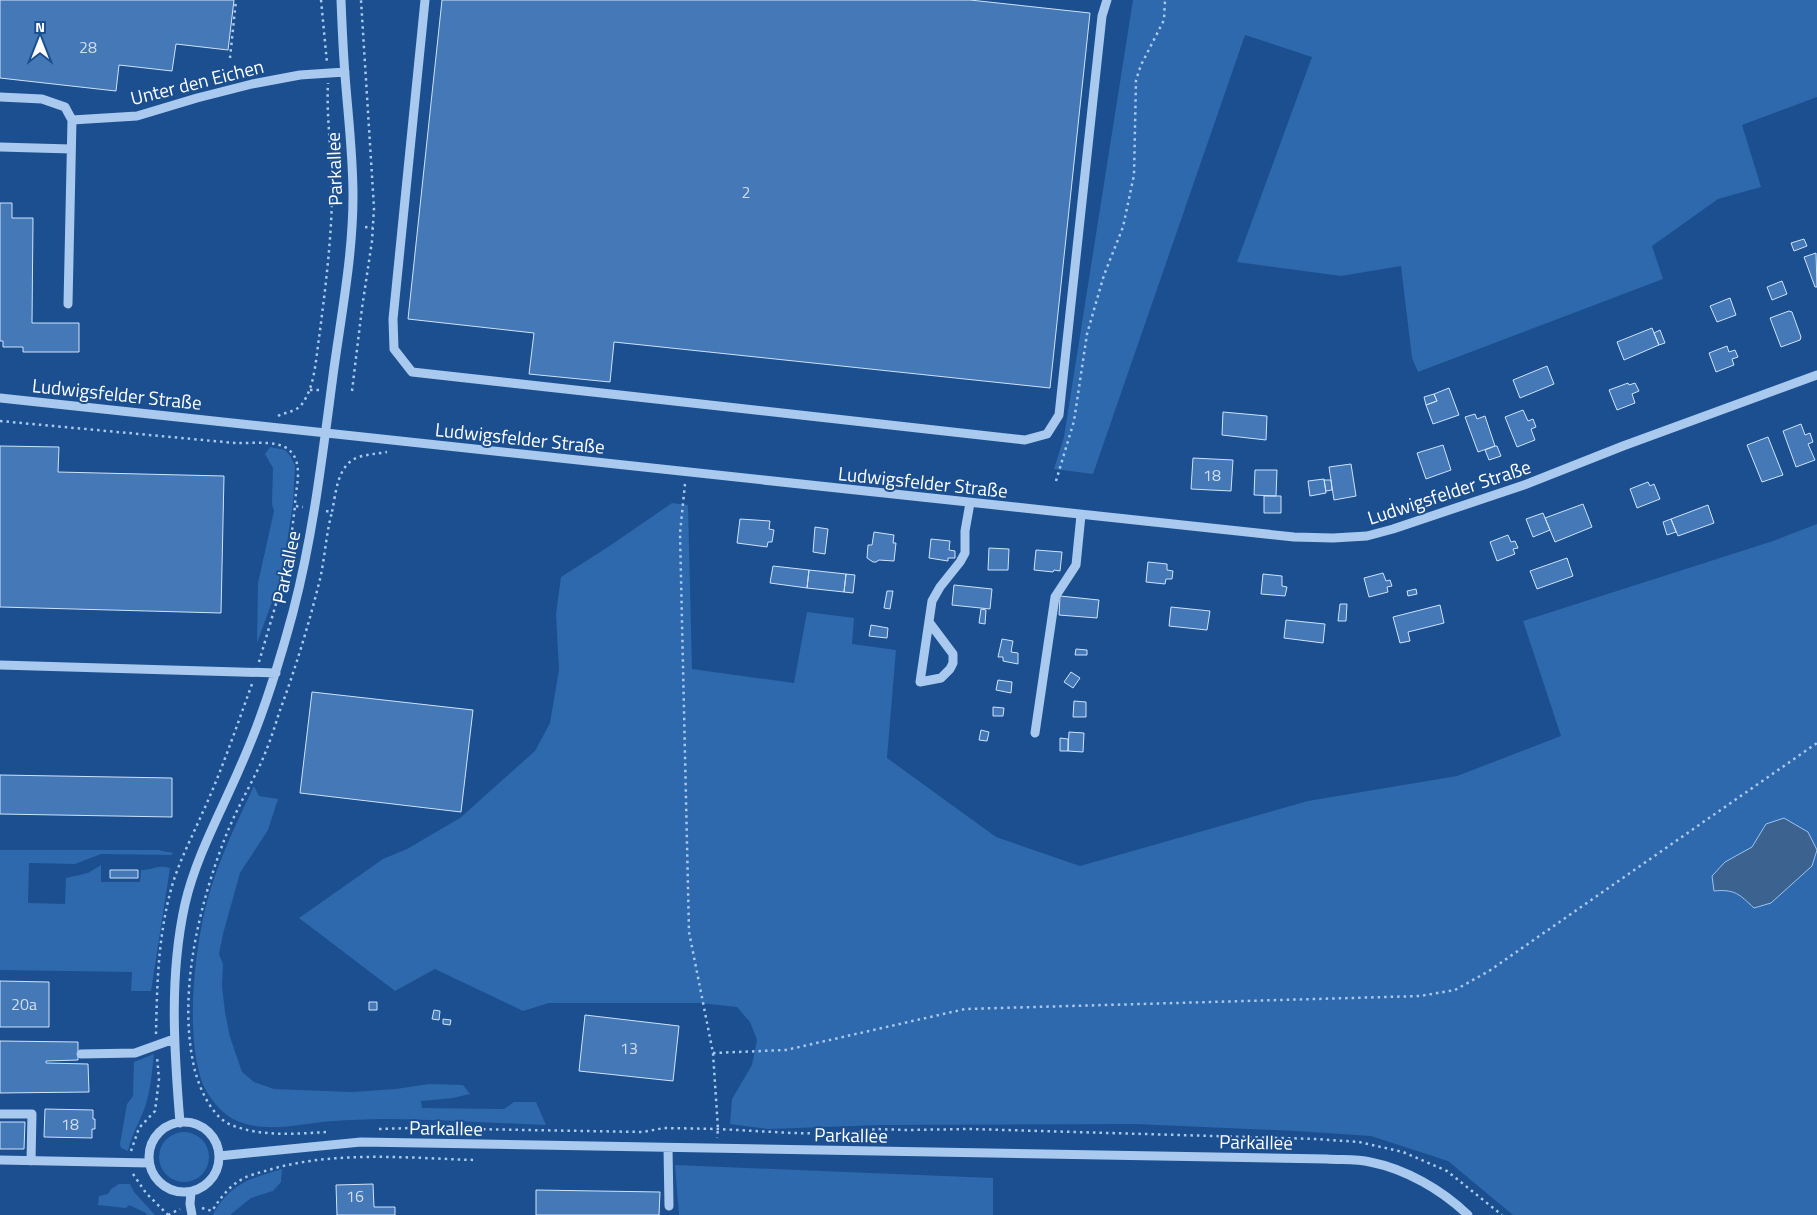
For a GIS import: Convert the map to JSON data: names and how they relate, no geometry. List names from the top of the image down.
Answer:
{
  "streets": {
    "street": ["Unter den Eichen", "Parkallee", "Ludwigsfelder Straße"]
  },
  "crossings": [
    ["Unter den Eichen", "Parkallee"],
    ["Parkallee", "Ludwigsfelder Straße"]
  ],
  "house_numbers": [
    "28",
    "2",
    "18",
    "20a",
    "13",
    "18",
    "16"
  ],
  "north": "top"
}
